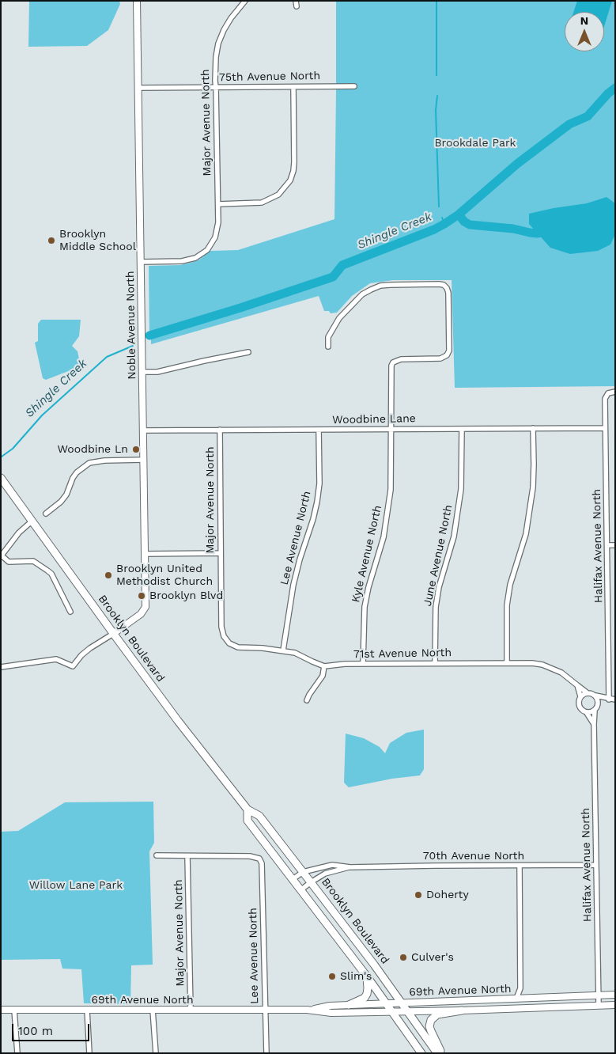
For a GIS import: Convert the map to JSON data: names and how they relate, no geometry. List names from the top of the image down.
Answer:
{
  "streets": {
    "main road": ["Brooklyn Boulevard"],
    "street": [
      "75th Avenue North",
      "Major Avenue North",
      "Noble Avenue North",
      "Woodbine Lane",
      "Lee Avenue North",
      "Halifax Avenue North",
      "Kyle Avenue North",
      "June Avenue North",
      "71st Avenue North",
      "70th Avenue North",
      "69th Avenue North"
    ]
  },
  "crossings": [
    ["75th Avenue North", "Major Avenue North"],
    ["75th Avenue North", "Noble Avenue North"],
    ["Major Avenue North", "Noble Avenue North"],
    ["Major Avenue North", "Woodbine Lane"],
    ["Major Avenue North", "Lee Avenue North"],
    ["Major Avenue North", "71st Avenue North"],
    ["Major Avenue North", "69th Avenue North"],
    ["Noble Avenue North", "Woodbine Lane"],
    ["Noble Avenue North", "Brooklyn Boulevard"],
    ["Woodbine Lane", "Lee Avenue North"],
    ["Woodbine Lane", "Halifax Avenue North"],
    ["Woodbine Lane", "Kyle Avenue North"],
    ["Woodbine Lane", "June Avenue North"],
    ["Lee Avenue North", "71st Avenue North"],
    ["Lee Avenue North", "69th Avenue North"],
    ["Halifax Avenue North", "71st Avenue North"],
    ["Halifax Avenue North", "70th Avenue North"],
    ["Halifax Avenue North", "69th Avenue North"],
    ["Kyle Avenue North", "71st Avenue North"],
    ["June Avenue North", "71st Avenue North"],
    ["Brooklyn Boulevard", "70th Avenue North"],
    ["Brooklyn Boulevard", "69th Avenue North"]
  ],
  "water": ["Shingle Creek"],
  "parks": ["Brookdale Park", "Willow Lane Park"],
  "places": [
    "Brooklyn Middle School",
    "Woodbine Ln",
    "Brooklyn United Methodist Church",
    "Brooklyn Blvd",
    "Doherty",
    "Culver's",
    "Slim's"
  ],
  "scale_bar": "100 m",
  "north": "top"
}
